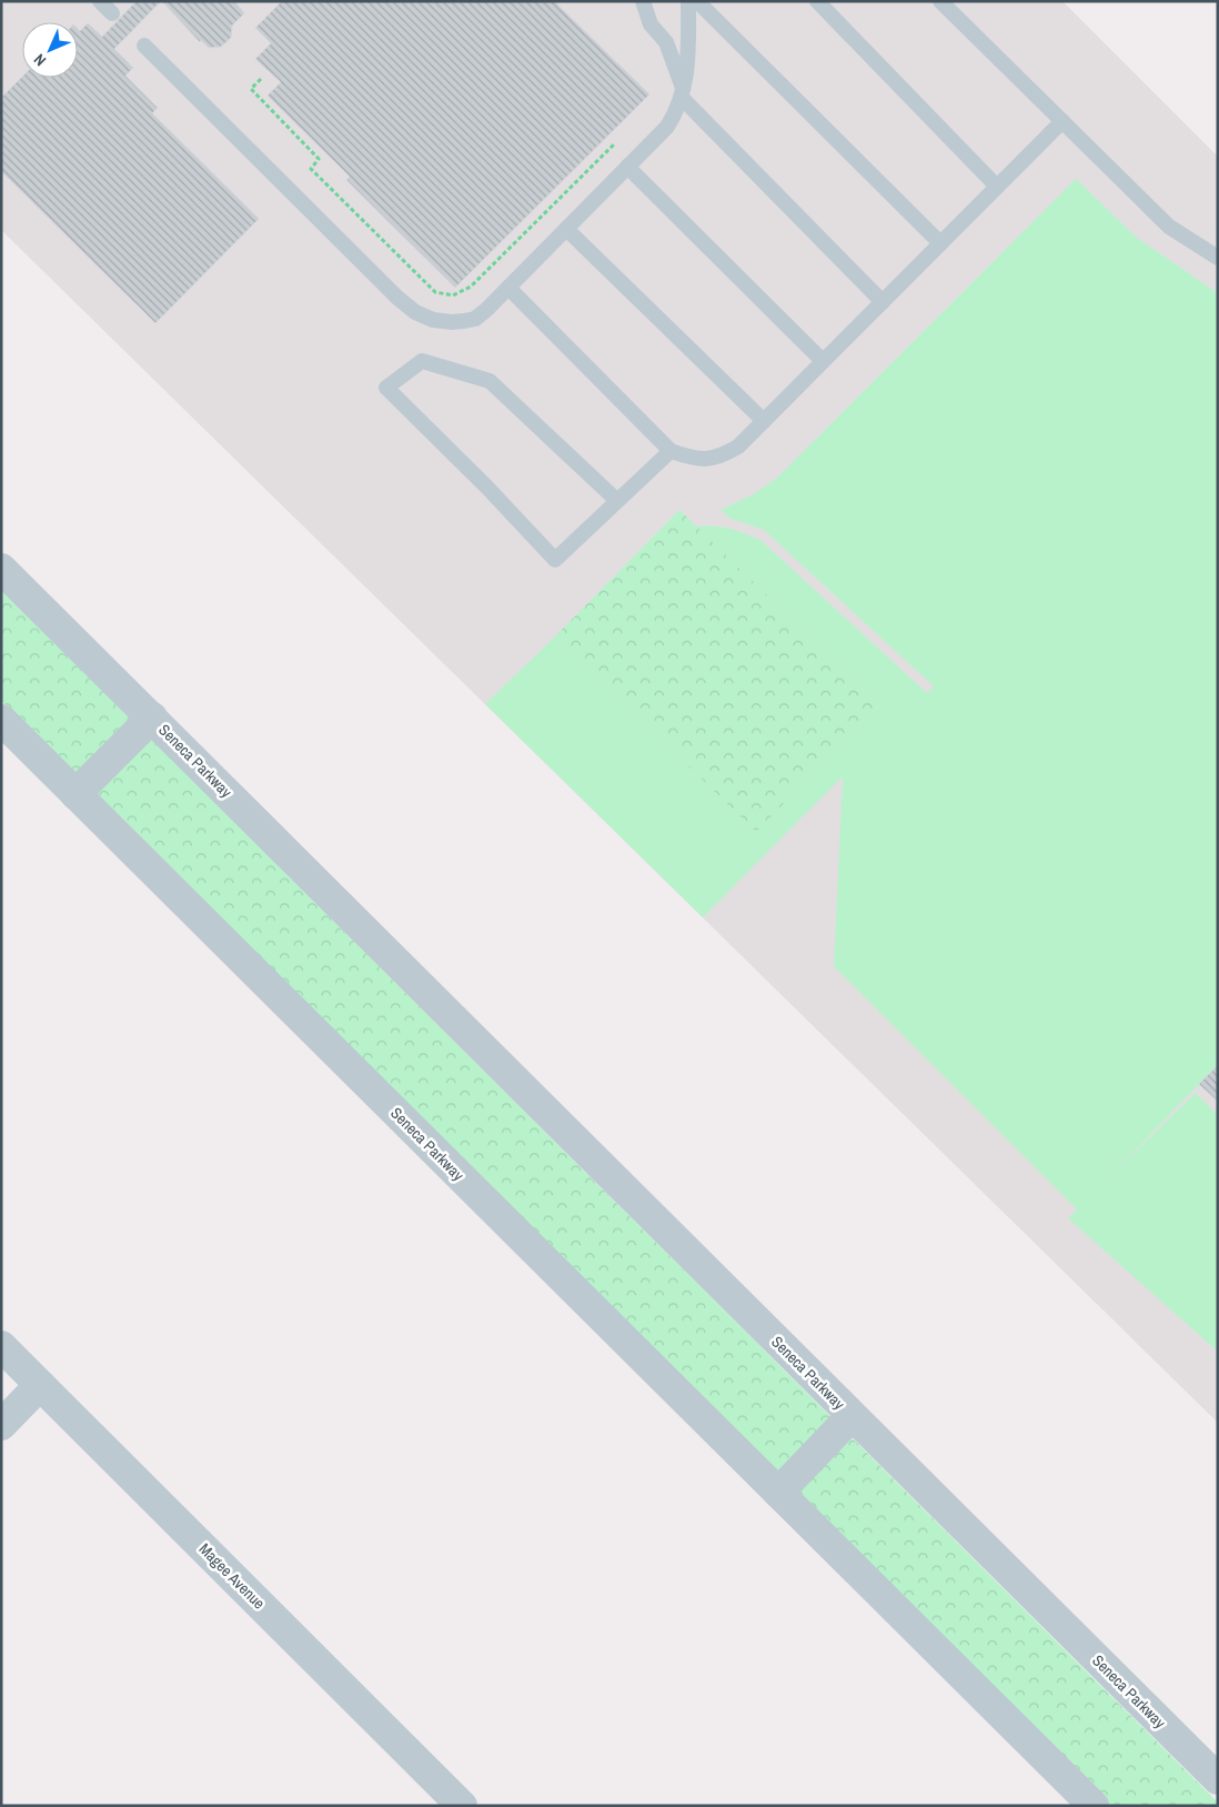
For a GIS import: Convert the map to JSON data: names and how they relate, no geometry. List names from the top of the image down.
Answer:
{
  "streets": {
    "street": ["Seneca Parkway", "Magee Avenue"]
  },
  "north": "bottom left"
}
